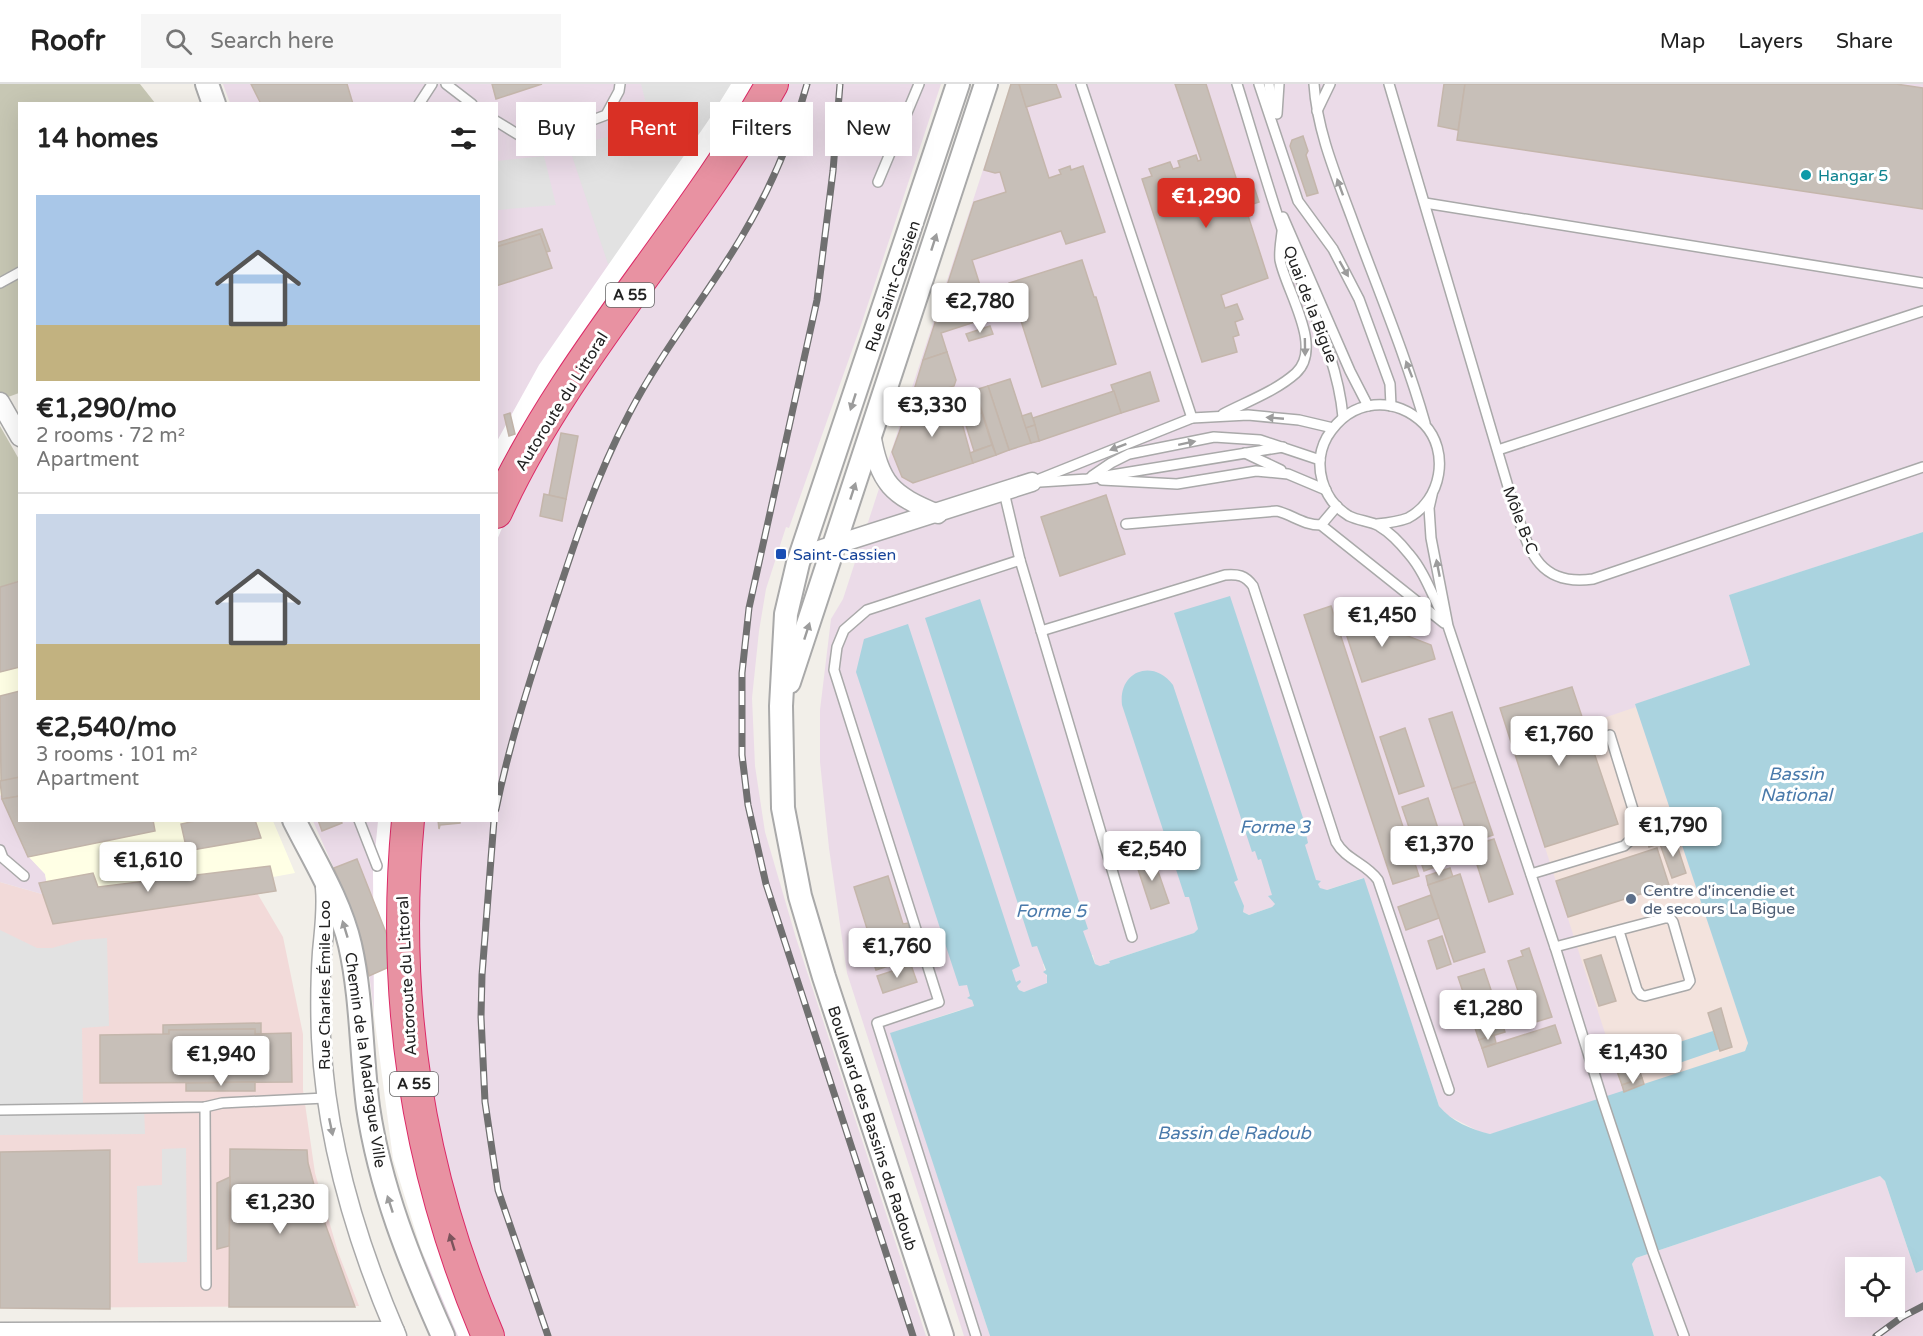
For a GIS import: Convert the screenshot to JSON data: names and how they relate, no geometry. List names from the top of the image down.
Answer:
{
  "streets": {
    "highway": ["A 55", "Autoroute du Littoral"],
    "street": [
      "Rue Saint-Cassien",
      "Rue Charles Émile Loo",
      "Chemin de la Madrague Ville",
      "Boulevard des Bassins de Radoub"
    ],
    "lane": ["Quai de la Bigue", "Môle B-C"]
  },
  "crossings": [
    ["Rue Saint-Cassien", "Boulevard des Bassins de Radoub"],
    ["Rue Charles Émile Loo", "Chemin de la Madrague Ville"]
  ],
  "one_way": ["Rue Charles Émile Loo", "Chemin de la Madrague Ville"],
  "water": [
    "Bassin National",
    "Forme 3",
    "Forme 5",
    "Bassin de Radoub"
  ],
  "places": {
    "other": ["Hangar 5", "Centre d'incendie et de secours La Bigue"],
    "transit": ["Saint-Cassien"]
  },
  "page": {
    "header": "Roofr",
    "search": "Search here",
    "nav": ["Map", "Layers", "Share"],
    "chip": [
      "Buy",
      "Rent",
      "Filters",
      "New"
    ],
    "heading": "14 homes",
    "list": [
      {
        "name": "€1,290/mo",
        "note": "2 rooms · 72 m² · Apartment"
      },
      {
        "name": "€2,540/mo",
        "note": "3 rooms · 101 m² · Apartment"
      }
    ],
    "price": [
      "€1,290",
      "€2,780",
      "€3,330",
      "€1,450",
      "€1,760",
      "€1,790",
      "€1,370",
      "€2,540",
      "€1,610",
      "€1,760",
      "€1,280",
      "€1,430",
      "€1,940",
      "€1,230"
    ]
  }
}
